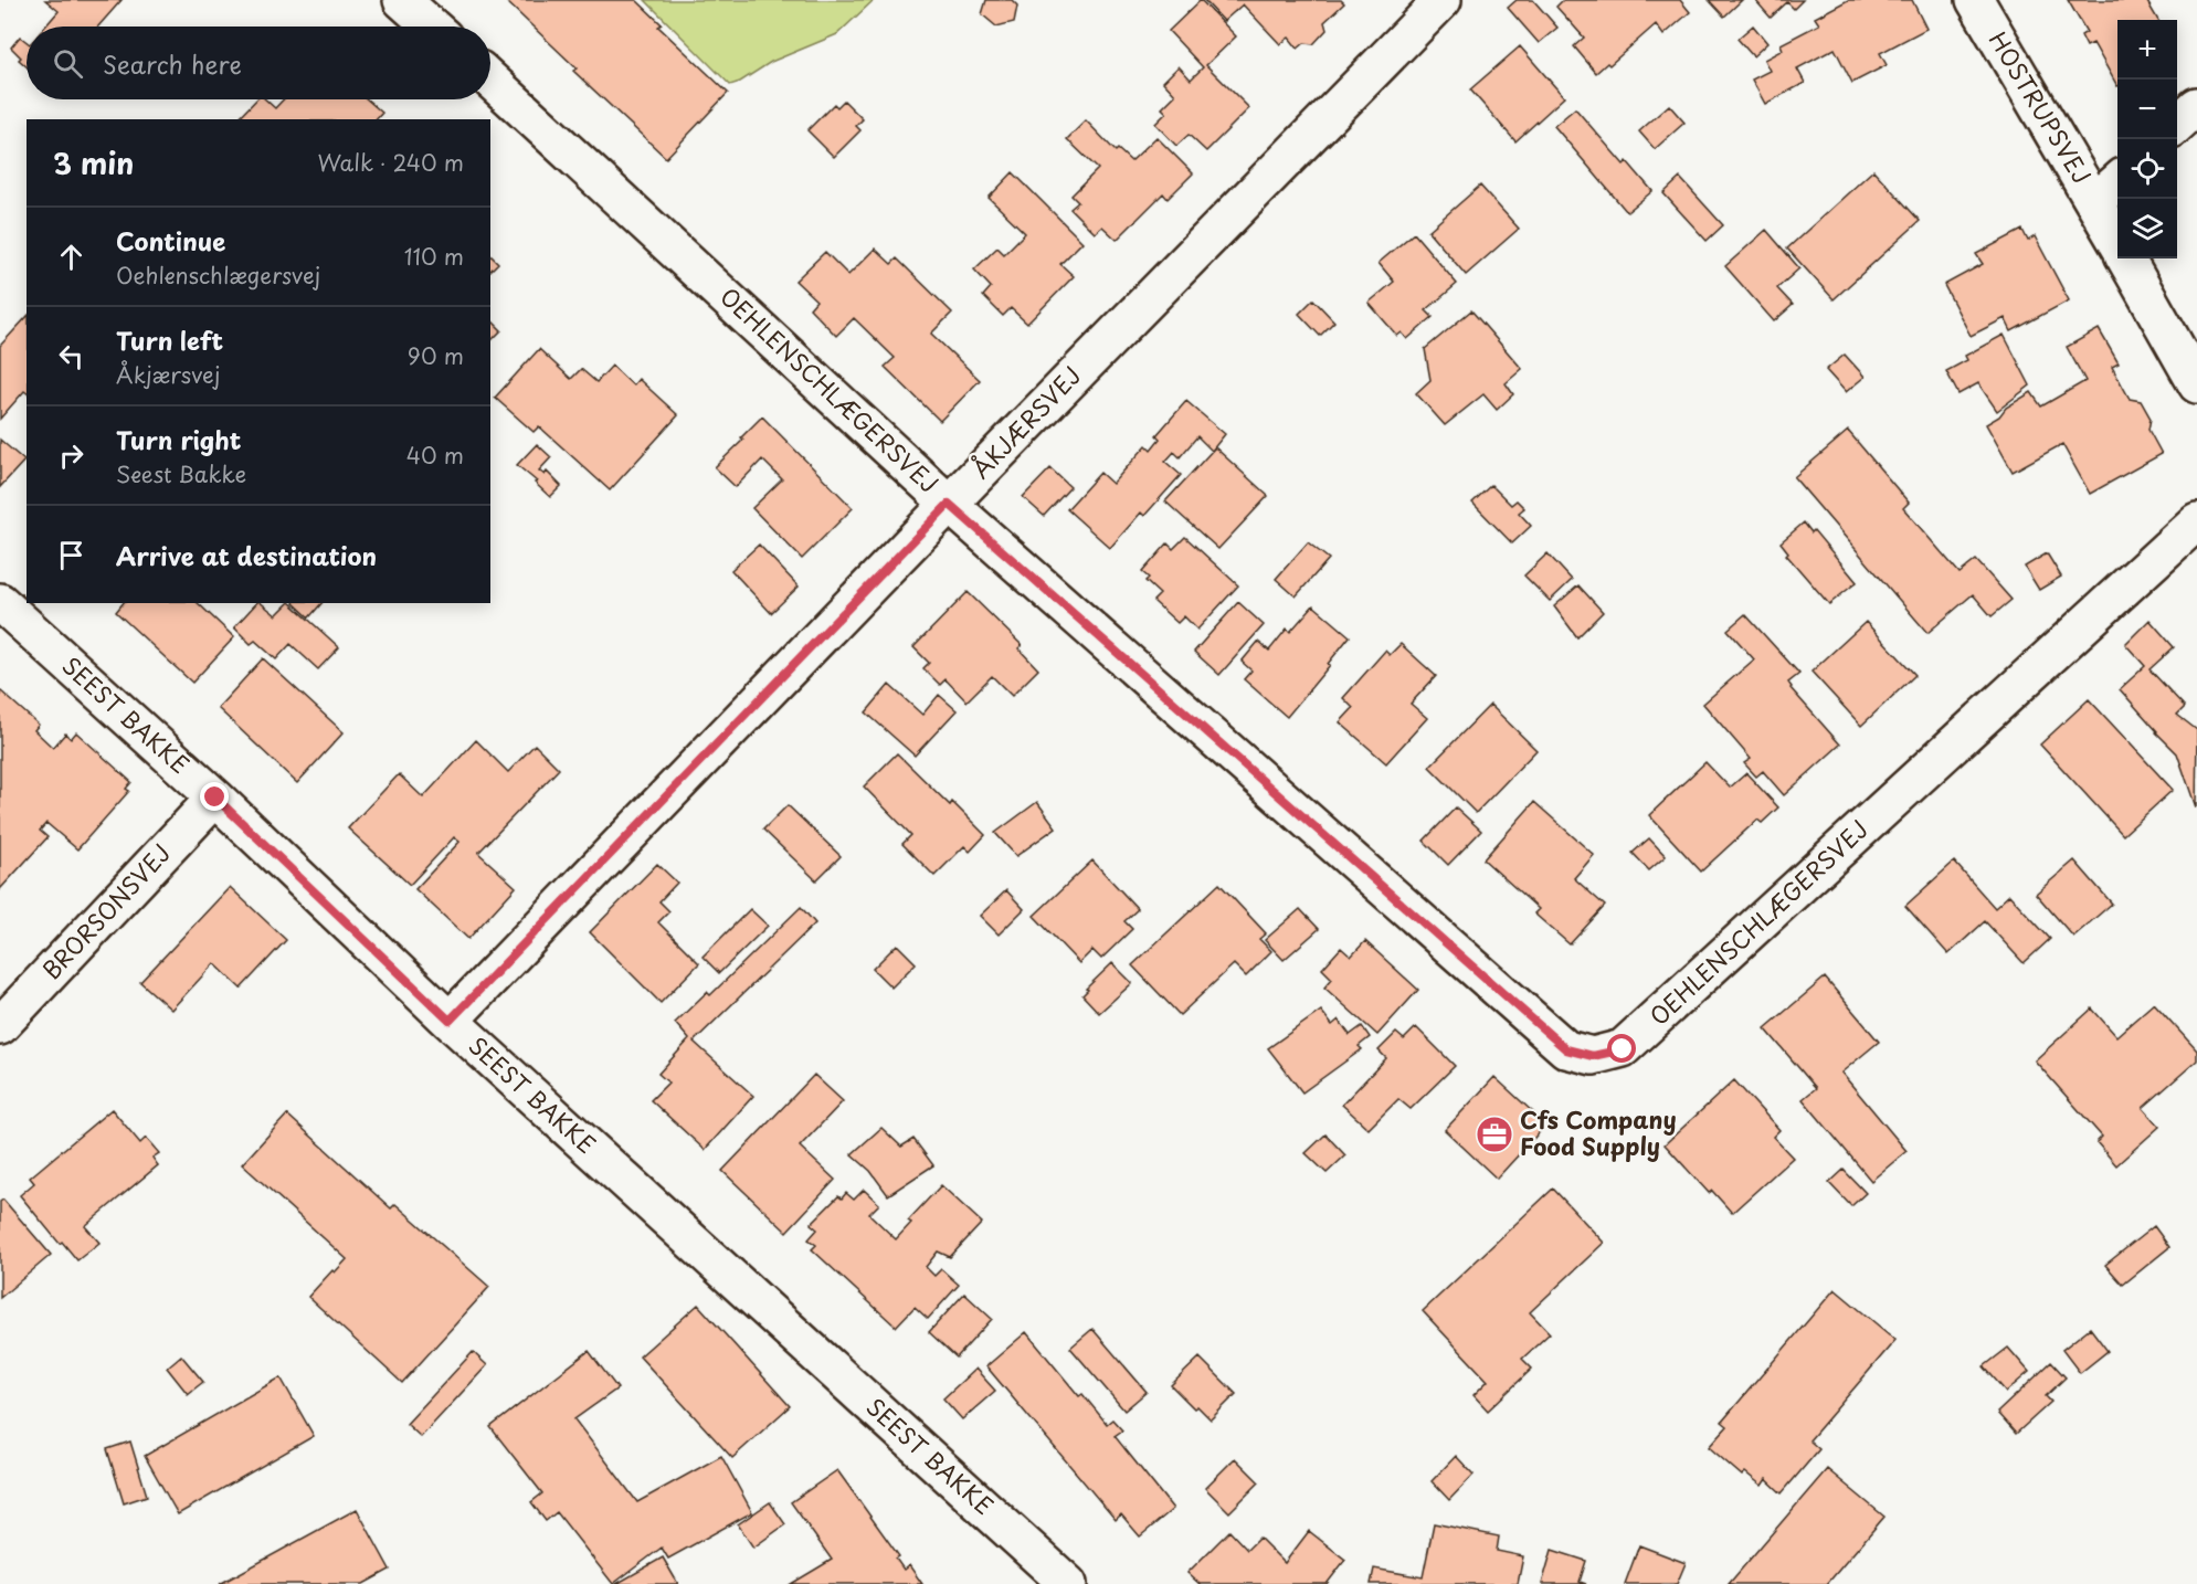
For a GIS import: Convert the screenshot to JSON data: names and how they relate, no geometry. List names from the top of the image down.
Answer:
{
  "streets": {
    "street": [
      "HOSTRUPSVEJ",
      "OEHLENSCHLÆGERSVEJ",
      "ÅKJÆRSVEJ",
      "SEEST BAKKE",
      "BRORSONSVEJ"
    ]
  },
  "crossings": [
    ["OEHLENSCHLÆGERSVEJ", "ÅKJÆRSVEJ"],
    ["ÅKJÆRSVEJ", "SEEST BAKKE"],
    ["SEEST BAKKE", "BRORSONSVEJ"]
  ],
  "places": {
    "office": ["Cfs Company Food Supply"]
  },
  "page": {
    "map_buttons": ["+", "−"],
    "search": "Search here",
    "heading": ["3 min", "Walk · 240 m"],
    "list": [
      ["Continue", "Oehlenschlægersvej", "110 m"],
      ["Turn left", "Åkjærsvej", "90 m"],
      ["Turn right", "Seest Bakke", "40 m"],
      "Arrive at destination"
    ]
  }
}
